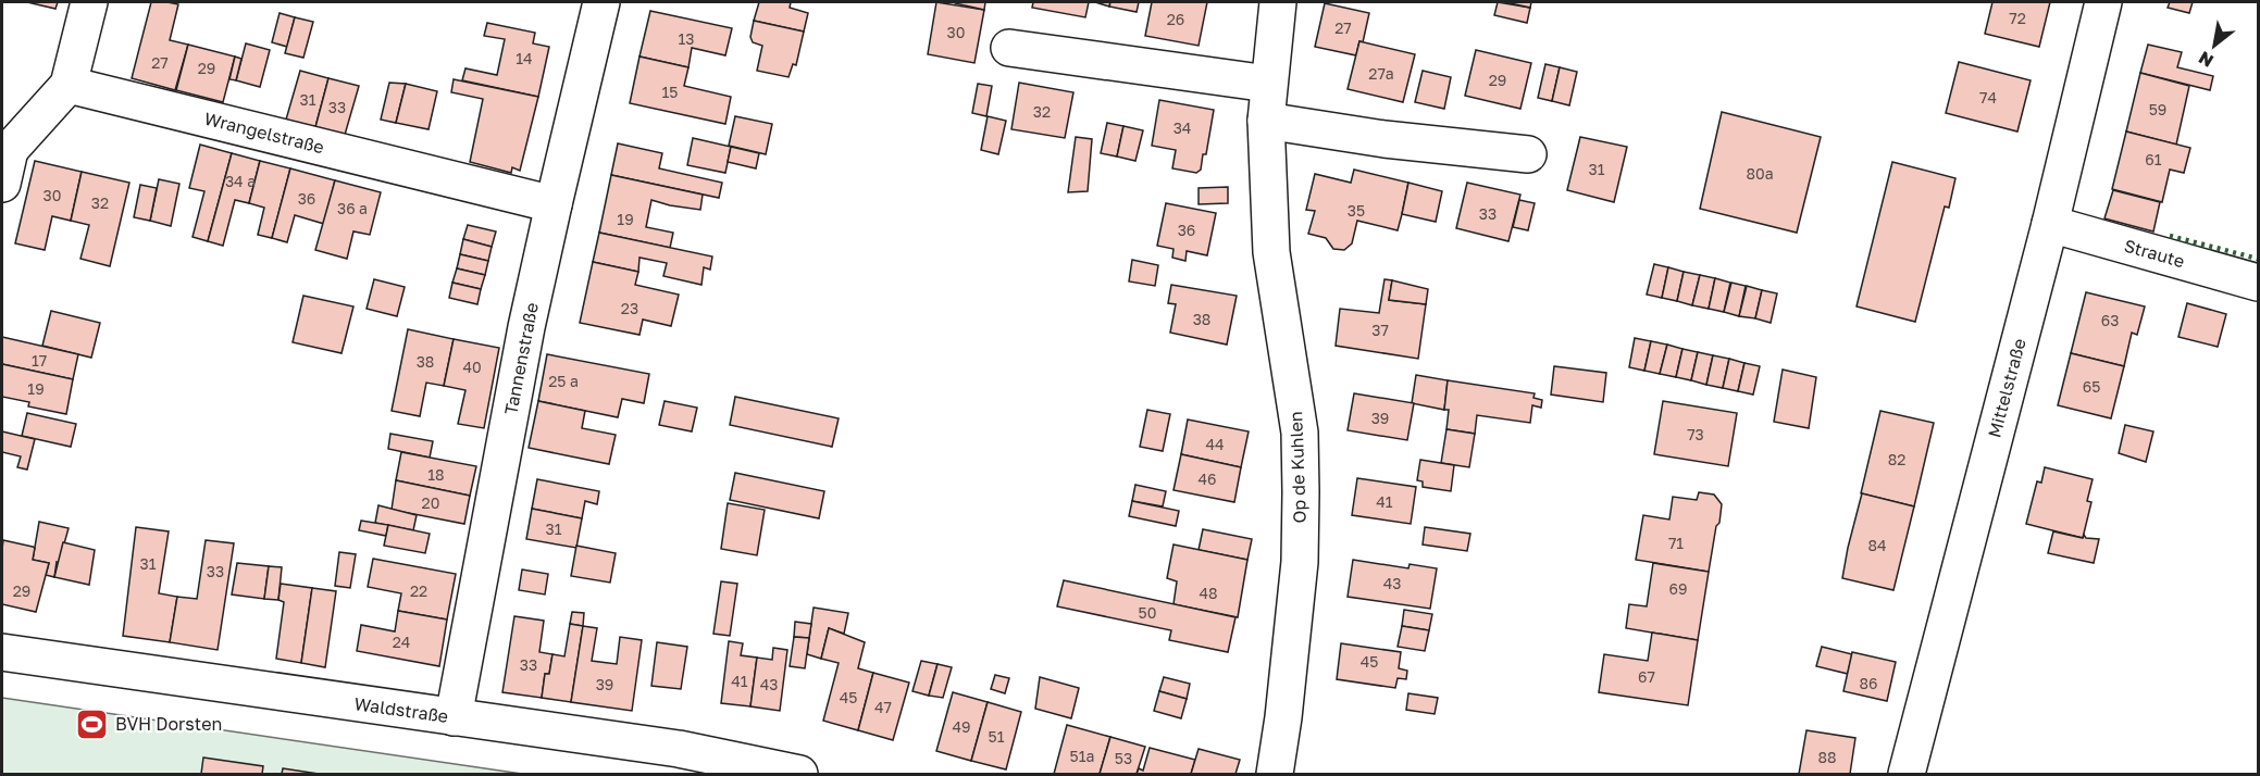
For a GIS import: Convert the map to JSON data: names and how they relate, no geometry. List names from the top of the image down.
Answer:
{
  "streets": {
    "street": [
      "Wrangelstraße",
      "Straute",
      "Tannenstraße",
      "Mittelstraße",
      "Op de Kuhlen",
      "Waldstraße"
    ]
  },
  "crossings": [
    ["Wrangelstraße", "Tannenstraße"],
    ["Straute", "Mittelstraße"],
    ["Tannenstraße", "Waldstraße"]
  ],
  "places": {
    "sports": ["BVH Dorsten"]
  },
  "house_numbers": [
    "72",
    "26",
    "27",
    "30",
    "13",
    "14",
    "27",
    "29",
    "27a",
    "29",
    "15",
    "74",
    "31",
    "33",
    "59",
    "32",
    "34",
    "61",
    "31",
    "80a",
    "34 a",
    "30",
    "36",
    "32",
    "36 a",
    "35",
    "33",
    "19",
    "36",
    "23",
    "38",
    "63",
    "37",
    "17",
    "38",
    "40",
    "25 a",
    "65",
    "19",
    "39",
    "73",
    "44",
    "82",
    "18",
    "46",
    "41",
    "20",
    "31",
    "71",
    "84",
    "31",
    "33",
    "43",
    "69",
    "29",
    "22",
    "48",
    "50",
    "24",
    "45",
    "33",
    "67",
    "41",
    "86",
    "39",
    "43",
    "45",
    "47",
    "49",
    "51",
    "51a",
    "88",
    "53"
  ],
  "north": "bottom left"
}
